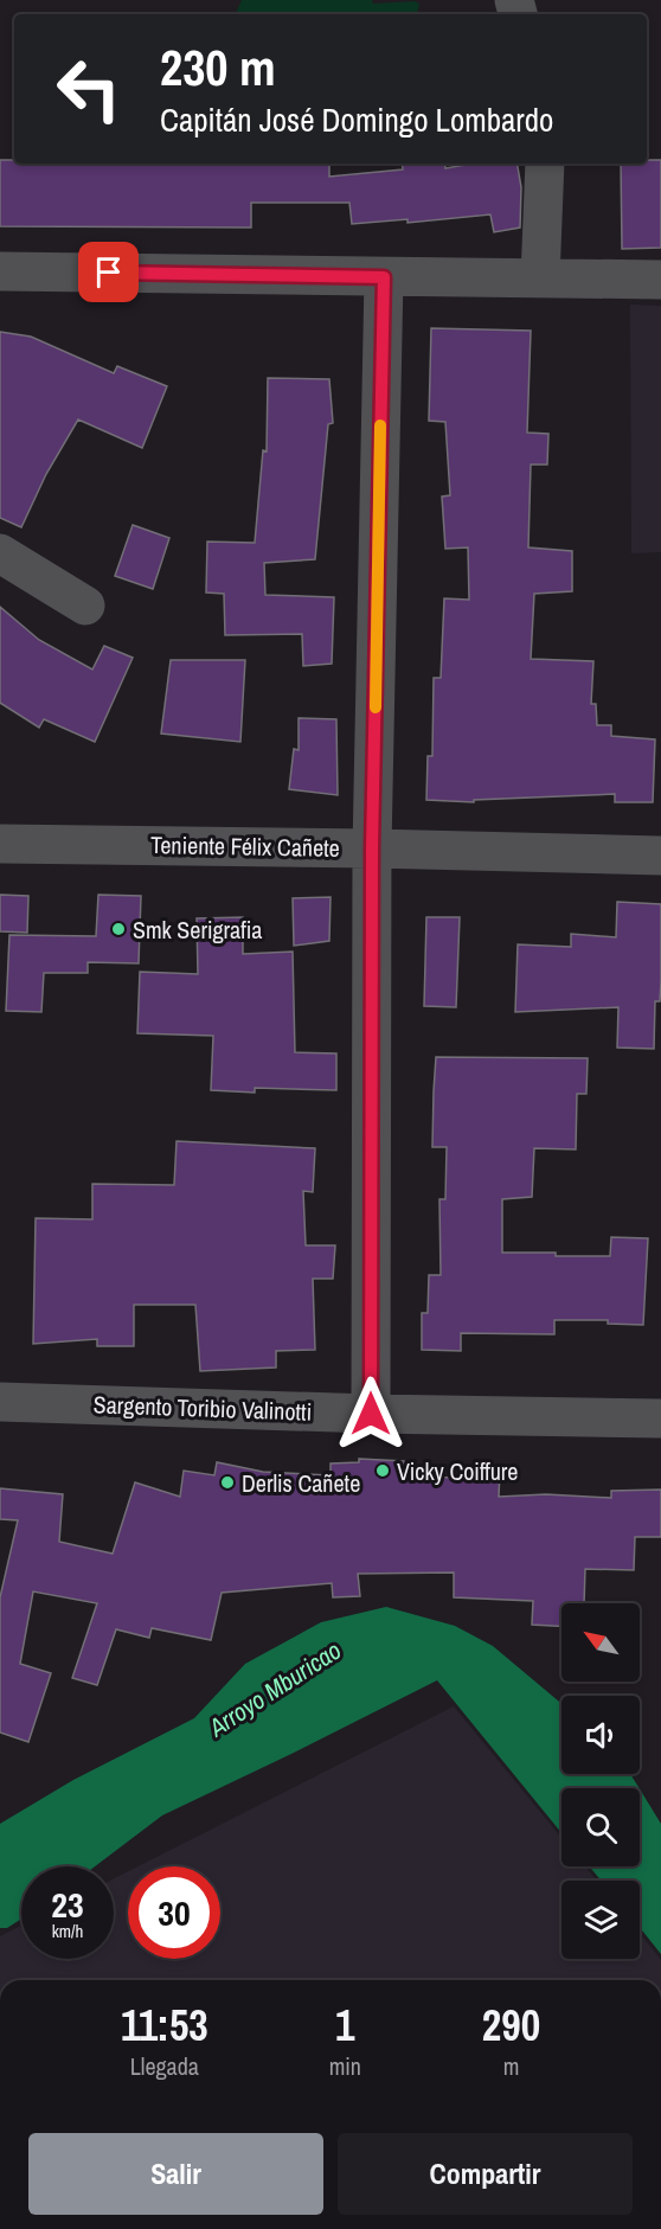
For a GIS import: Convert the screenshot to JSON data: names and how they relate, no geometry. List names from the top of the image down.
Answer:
{
  "streets": {
    "street": ["Teniente Félix Cañete", "Sargento Toribio Valinotti"]
  },
  "water": ["Arroyo Mburicao"],
  "places": ["Smk Serigrafia", "Vicky Coiffure", "Derlis Cañete"],
  "north": "top left",
  "page": {
    "turn": ["230 m", "Capitán José Domingo Lombardo"],
    "speed": "23 km/h",
    "limit": "30",
    "eta": [
      "11:53",
      "Llegada",
      "1",
      "min",
      "290",
      "m"
    ],
    "buttons": ["Salir", "Compartir"]
  }
}
